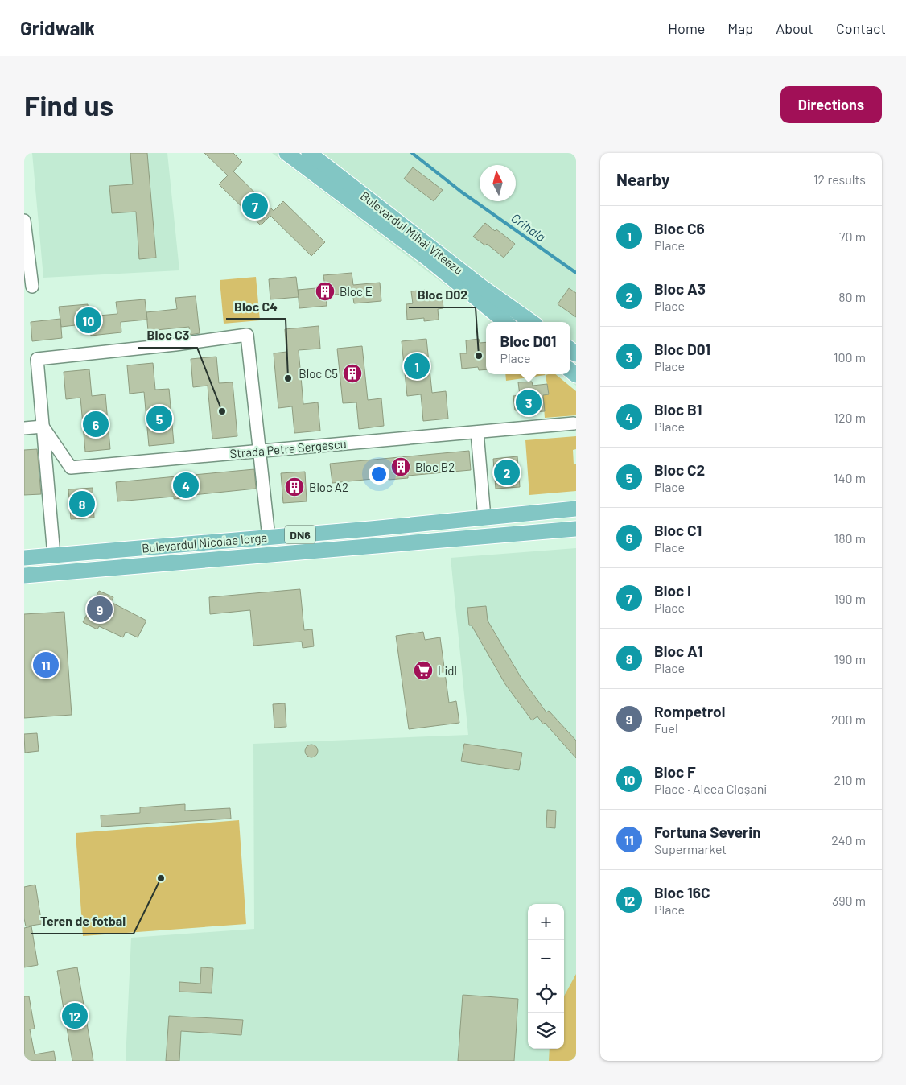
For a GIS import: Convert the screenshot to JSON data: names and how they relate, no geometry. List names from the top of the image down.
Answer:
{
  "streets": {
    "main road": ["Bulevardul Mihai Viteazu", "DN6", "Bulevardul Nicolae Iorga"],
    "street": ["Strada Petre Sergescu"]
  },
  "water": ["Crihala"],
  "places": {
    "building": [
      "Bloc E",
      "Bloc C5",
      "Bloc B2",
      "Bloc A2"
    ],
    "other": [
      "Bloc D02",
      "Bloc C4",
      "Bloc C3",
      "Teren de fotbal"
    ],
    "supermarket": ["Lidl"]
  },
  "north": "top",
  "page": {
    "header": "Gridwalk",
    "nav": [
      "Home",
      "Map",
      "About",
      "Contact"
    ],
    "buttons": "Directions",
    "title": "Find us",
    "heading": ["Nearby", "12 results"],
    "pins": [
      "7",
      "10",
      "1",
      "3",
      "5",
      "6",
      "2",
      "4",
      "8",
      "9",
      "11",
      "12"
    ],
    "list": [
      {
        "mark": "1",
        "name": "Bloc C6",
        "note": "Place",
        "value": "70 m"
      },
      {
        "mark": "2",
        "name": "Bloc A3",
        "note": "Place",
        "value": "80 m"
      },
      {
        "mark": "3",
        "name": "Bloc D01",
        "note": "Place",
        "value": "100 m"
      },
      {
        "mark": "4",
        "name": "Bloc B1",
        "note": "Place",
        "value": "120 m"
      },
      {
        "mark": "5",
        "name": "Bloc C2",
        "note": "Place",
        "value": "140 m"
      },
      {
        "mark": "6",
        "name": "Bloc C1",
        "note": "Place",
        "value": "180 m"
      },
      {
        "mark": "7",
        "name": "Bloc I",
        "note": "Place",
        "value": "190 m"
      },
      {
        "mark": "8",
        "name": "Bloc A1",
        "note": "Place",
        "value": "190 m"
      },
      {
        "mark": "9",
        "name": "Rompetrol",
        "note": "Fuel",
        "value": "200 m"
      },
      {
        "mark": "10",
        "name": "Bloc F",
        "note": "Place · Aleea Cloșani",
        "value": "210 m"
      },
      {
        "mark": "11",
        "name": "Fortuna Severin",
        "note": "Supermarket",
        "value": "240 m"
      },
      {
        "mark": "12",
        "name": "Bloc 16C",
        "note": "Place",
        "value": "390 m"
      }
    ],
    "popup": ["Bloc D01", "Place"],
    "map_buttons": ["+", "−"]
  }
}
